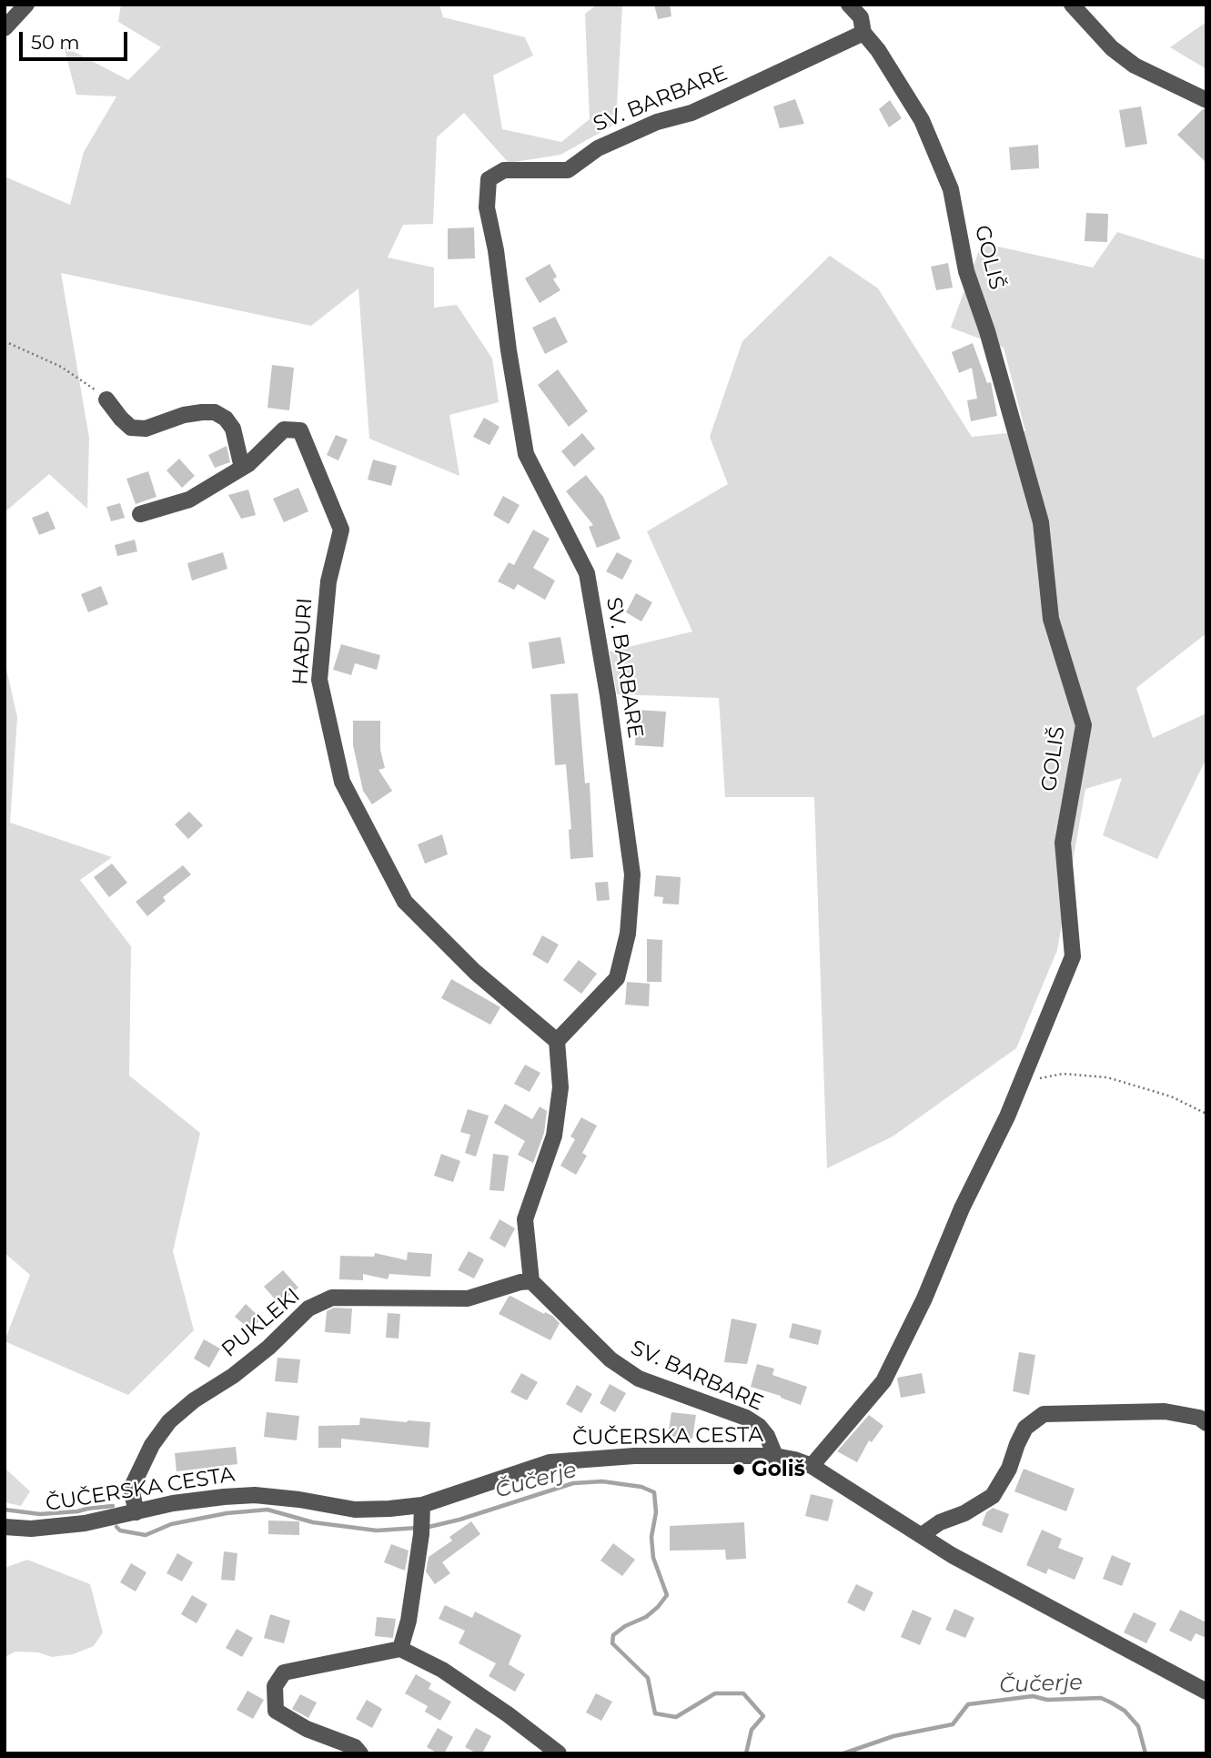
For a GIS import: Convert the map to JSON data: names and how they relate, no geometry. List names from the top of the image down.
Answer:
{
  "streets": {
    "street": [
      "SV. BARBARE",
      "GOLIŠ",
      "HAĐURI",
      "PUKLEKI",
      "ČUČERSKA CESTA"
    ]
  },
  "crossings": [
    ["SV. BARBARE", "GOLIŠ"],
    ["SV. BARBARE", "HAĐURI"],
    ["SV. BARBARE", "PUKLEKI"],
    ["SV. BARBARE", "ČUČERSKA CESTA"],
    ["GOLIŠ", "ČUČERSKA CESTA"],
    ["PUKLEKI", "ČUČERSKA CESTA"]
  ],
  "water": ["Čučerje"],
  "places": ["Goliš"],
  "scale_bar": "50 m"
}
